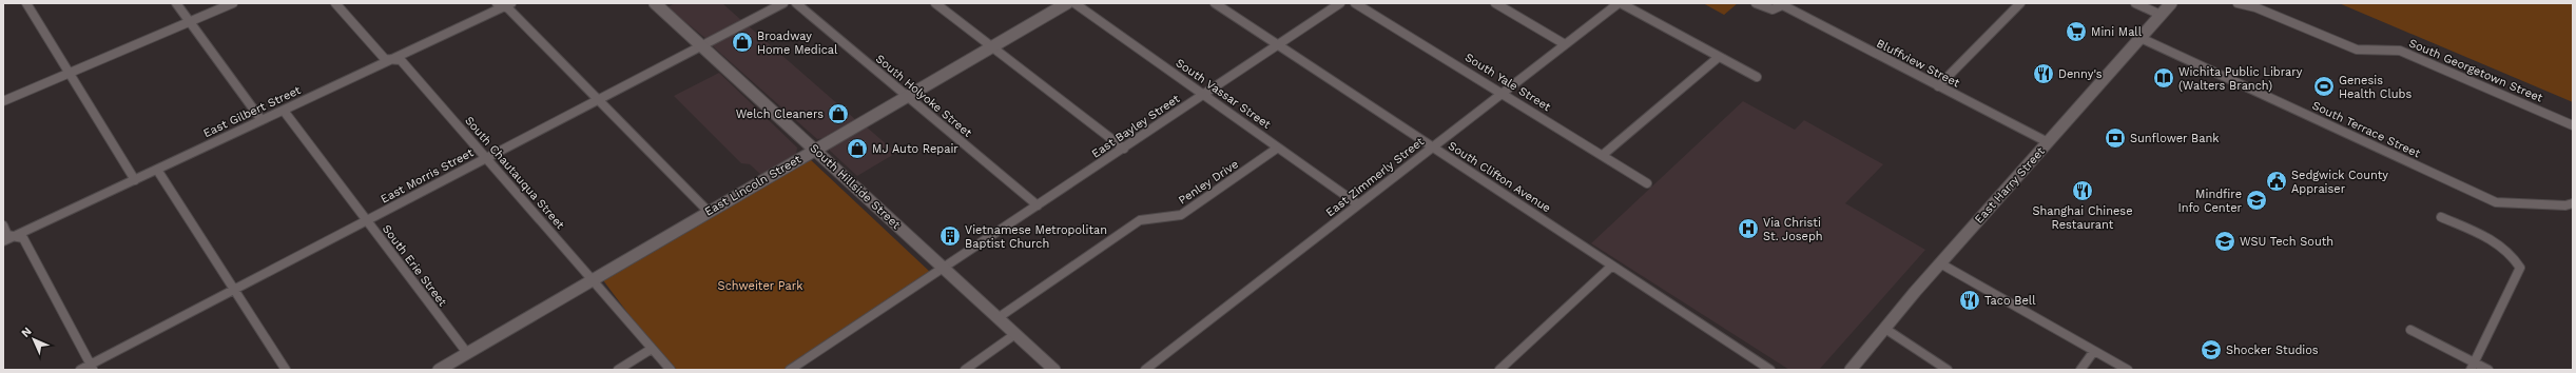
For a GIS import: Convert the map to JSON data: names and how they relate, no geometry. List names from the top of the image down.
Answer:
{
  "streets": {
    "main road": ["East Lincoln Street", "East Harry Street", "South Hillside Street"],
    "street": [
      "Bluffview Street",
      "South Georgetown Street",
      "South Yale Street",
      "South Vassar Street",
      "South Holyoke Street",
      "East Gilbert Street",
      "East Bayley Street",
      "South Terrace Street",
      "South Chautauqua Street",
      "East Morris Street",
      "East Zimmerly Street",
      "South Clifton Avenue",
      "Penley Drive",
      "South Erie Street"
    ]
  },
  "crossings": [
    ["Bluffview Street", "East Harry Street"],
    ["South Yale Street", "East Zimmerly Street"],
    ["South Vassar Street", "East Bayley Street"],
    ["South Vassar Street", "East Zimmerly Street"],
    ["South Vassar Street", "Penley Drive"],
    ["South Holyoke Street", "East Bayley Street"],
    ["South Holyoke Street", "East Lincoln Street"],
    ["East Gilbert Street", "South Chautauqua Street"],
    ["East Gilbert Street", "South Erie Street"],
    ["East Bayley Street", "South Clifton Avenue"],
    ["East Bayley Street", "South Hillside Street"],
    ["South Terrace Street", "East Harry Street"],
    ["South Chautauqua Street", "East Morris Street"],
    ["South Chautauqua Street", "East Lincoln Street"],
    ["East Morris Street", "South Hillside Street"],
    ["East Morris Street", "South Erie Street"],
    ["East Zimmerly Street", "South Clifton Avenue"],
    ["Penley Drive", "South Hillside Street"],
    ["East Lincoln Street", "South Hillside Street"],
    ["East Lincoln Street", "South Erie Street"]
  ],
  "parks": ["Schweiter Park"],
  "places": {
    "supermarket": ["Mini Mall"],
    "shop": ["Broadway Home Medical", "Welch Cleaners", "MJ Auto Repair"],
    "restaurant": ["Denny's", "Shanghai Chinese Restaurant", "Taco Bell"],
    "library": ["Wichita Public Library (Walters Branch)"],
    "sports": ["Genesis Health Clubs"],
    "bank": ["Sunflower Bank"],
    "public building": ["Sedgwick County Appraiser"],
    "school or university": ["Mindfire Info Center", "WSU Tech South", "Shocker Studios"],
    "hospital": ["Via Christi St. Joseph"],
    "building": ["Vietnamese Metropolitan Baptist Church"]
  },
  "north": "top left"
}
